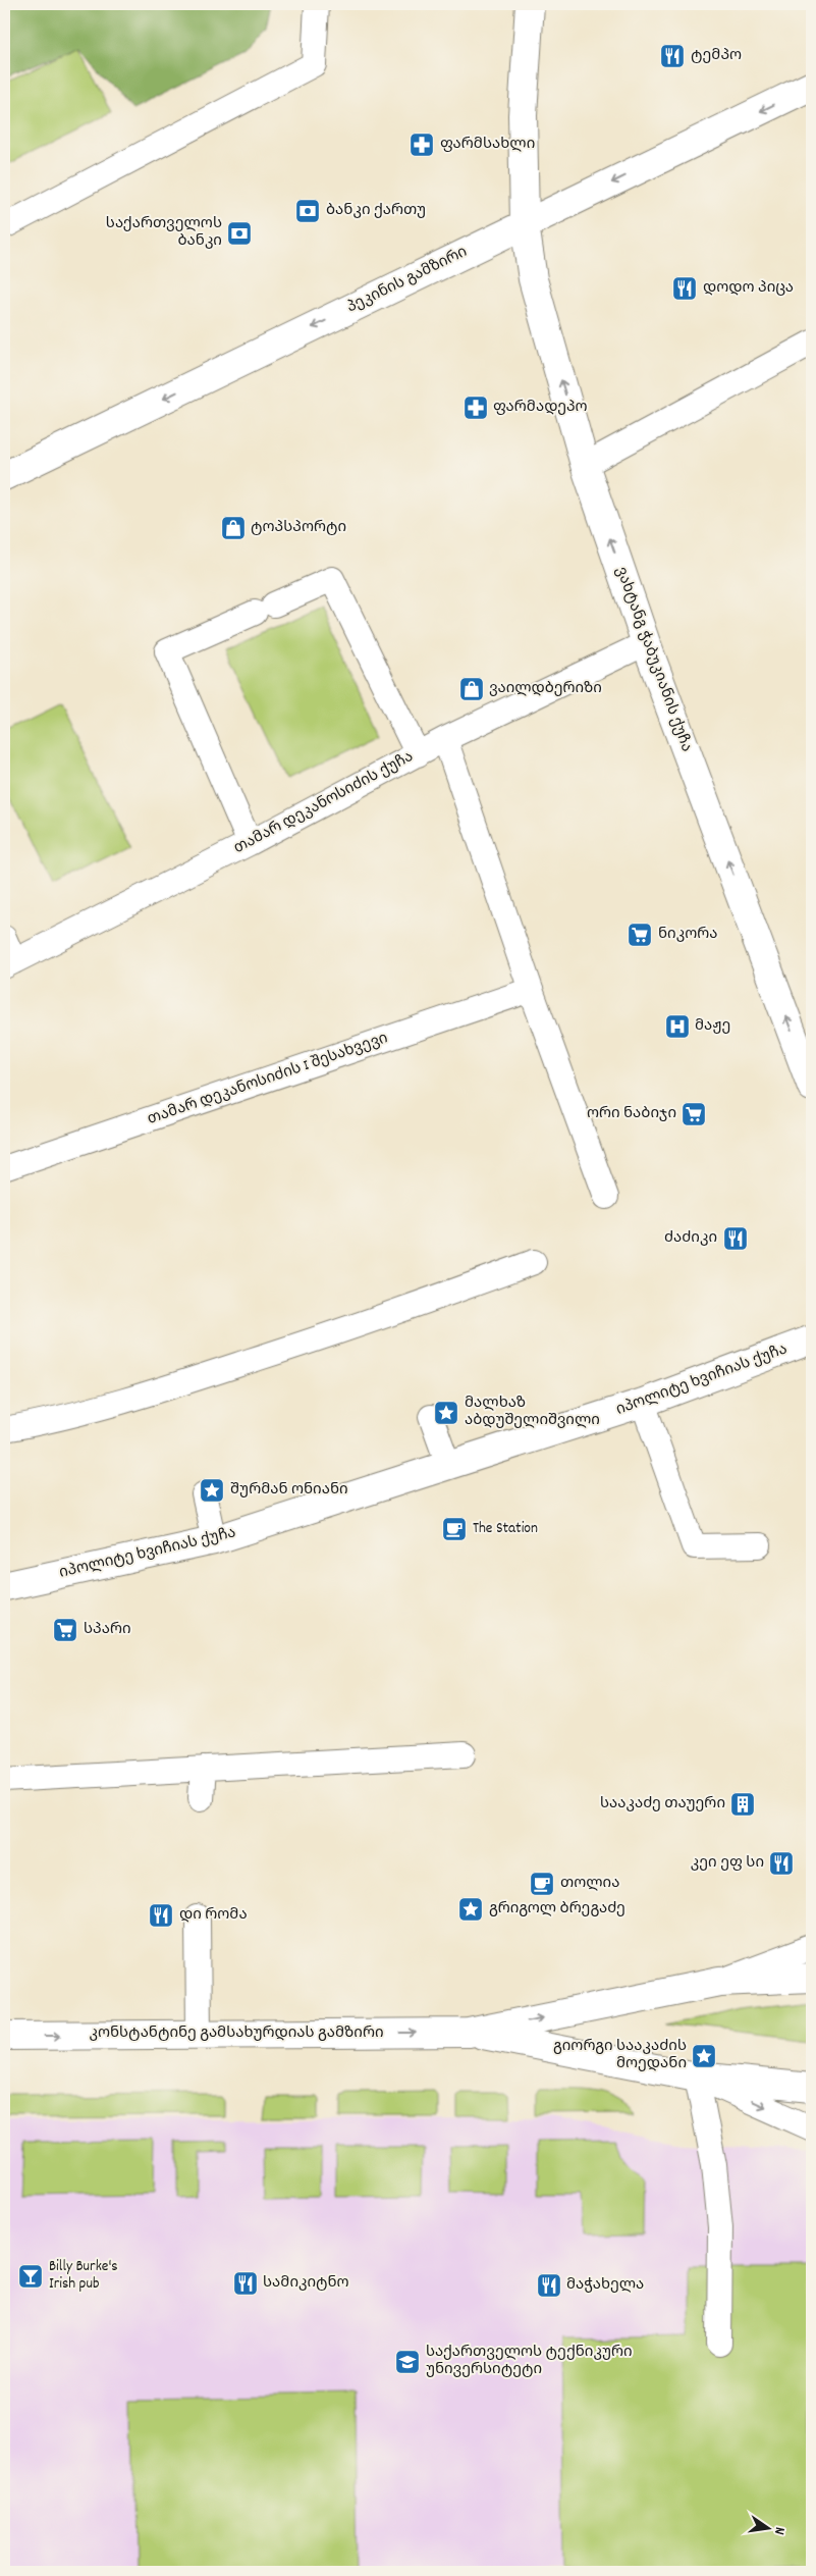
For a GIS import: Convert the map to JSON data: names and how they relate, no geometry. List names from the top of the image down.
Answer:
{
  "streets": {
    "main road": [
      "პეკინის გამზირი",
      "ვახტანგ ჭაბუკიანის ქუჩა",
      "იპოლიტე ხვიჩიას ქუჩა",
      "კონსტანტინე გამსახურდიას გამზირი"
    ],
    "lane": ["თამარ დეკანოსიძის ქუჩა", "თამარ დეკანოსიძის I შესახვევი"]
  },
  "crossings": [
    ["პეკინის გამზირი", "ვახტანგ ჭაბუკიანის ქუჩა"],
    ["ვახტანგ ჭაბუკიანის ქუჩა", "თამარ დეკანოსიძის ქუჩა"]
  ],
  "one_way": ["პეკინის გამზირი", "ვახტანგ ჭაბუკიანის ქუჩა", "კონსტანტინე გამსახურდიას გამზირი"],
  "places": {
    "restaurant": [
      "ტემპო",
      "დოდო პიცა",
      "ძაძიკი",
      "კეი ეფ სი",
      "დი რომა",
      "სამიკიტნო",
      "მაჭახელა"
    ],
    "pharmacy": ["ფარმსახლი", "ფარმადეპო"],
    "bank": ["ბანკი ქართუ", "საქართველოს ბანკი"],
    "shop": ["ტოპსპორტი", "ვაილდბერიზი"],
    "supermarket": ["ნიკორა", "ორი ნაბიჯი", "სპარი"],
    "hospital": ["მაჟე"],
    "place": [
      "მალხაზ აბდუშელიშვილი",
      "შურმან ონიანი",
      "გრიგოლ ბრეგაძე",
      "გიორგი სააკაძის მოედანი"
    ],
    "cafe": ["The Station", "თოლია"],
    "building": ["სააკაძე თაუერი"],
    "bar": ["Billy Burke's Irish pub"],
    "school or university": ["საქართველოს ტექნიკური უნივერსიტეტი"]
  },
  "north": "right"
}
